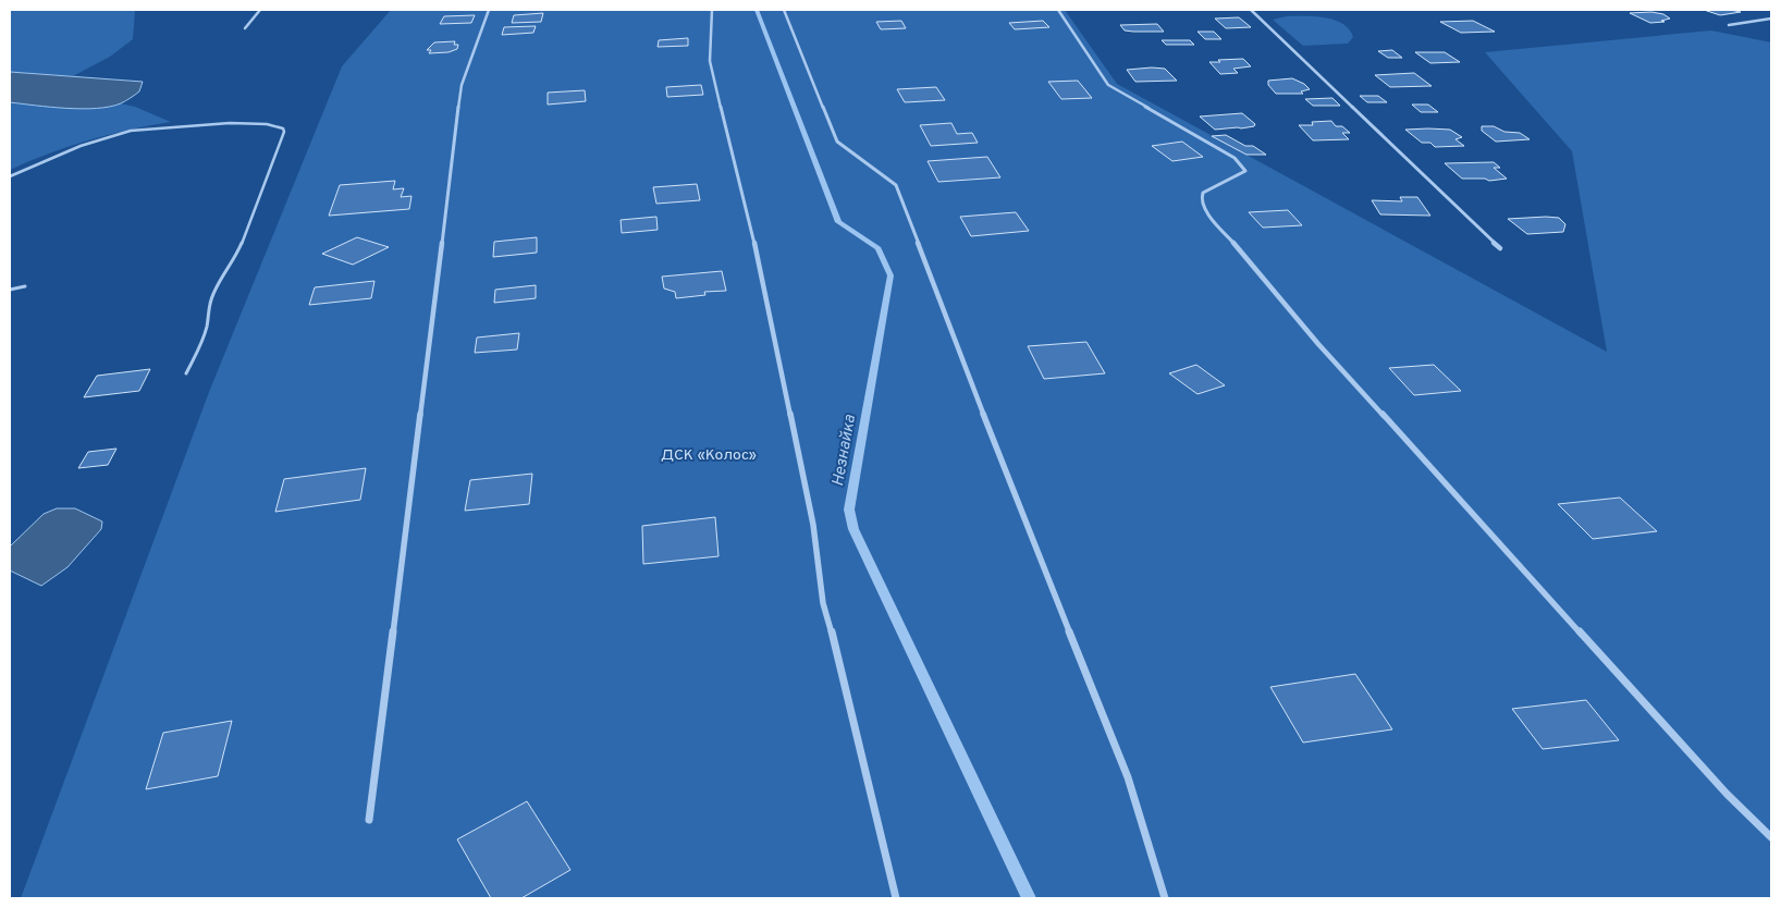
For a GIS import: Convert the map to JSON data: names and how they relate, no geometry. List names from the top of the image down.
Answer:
{
  "water": ["Незнайка"],
  "parks": ["ДСК «Колос»"]
}
